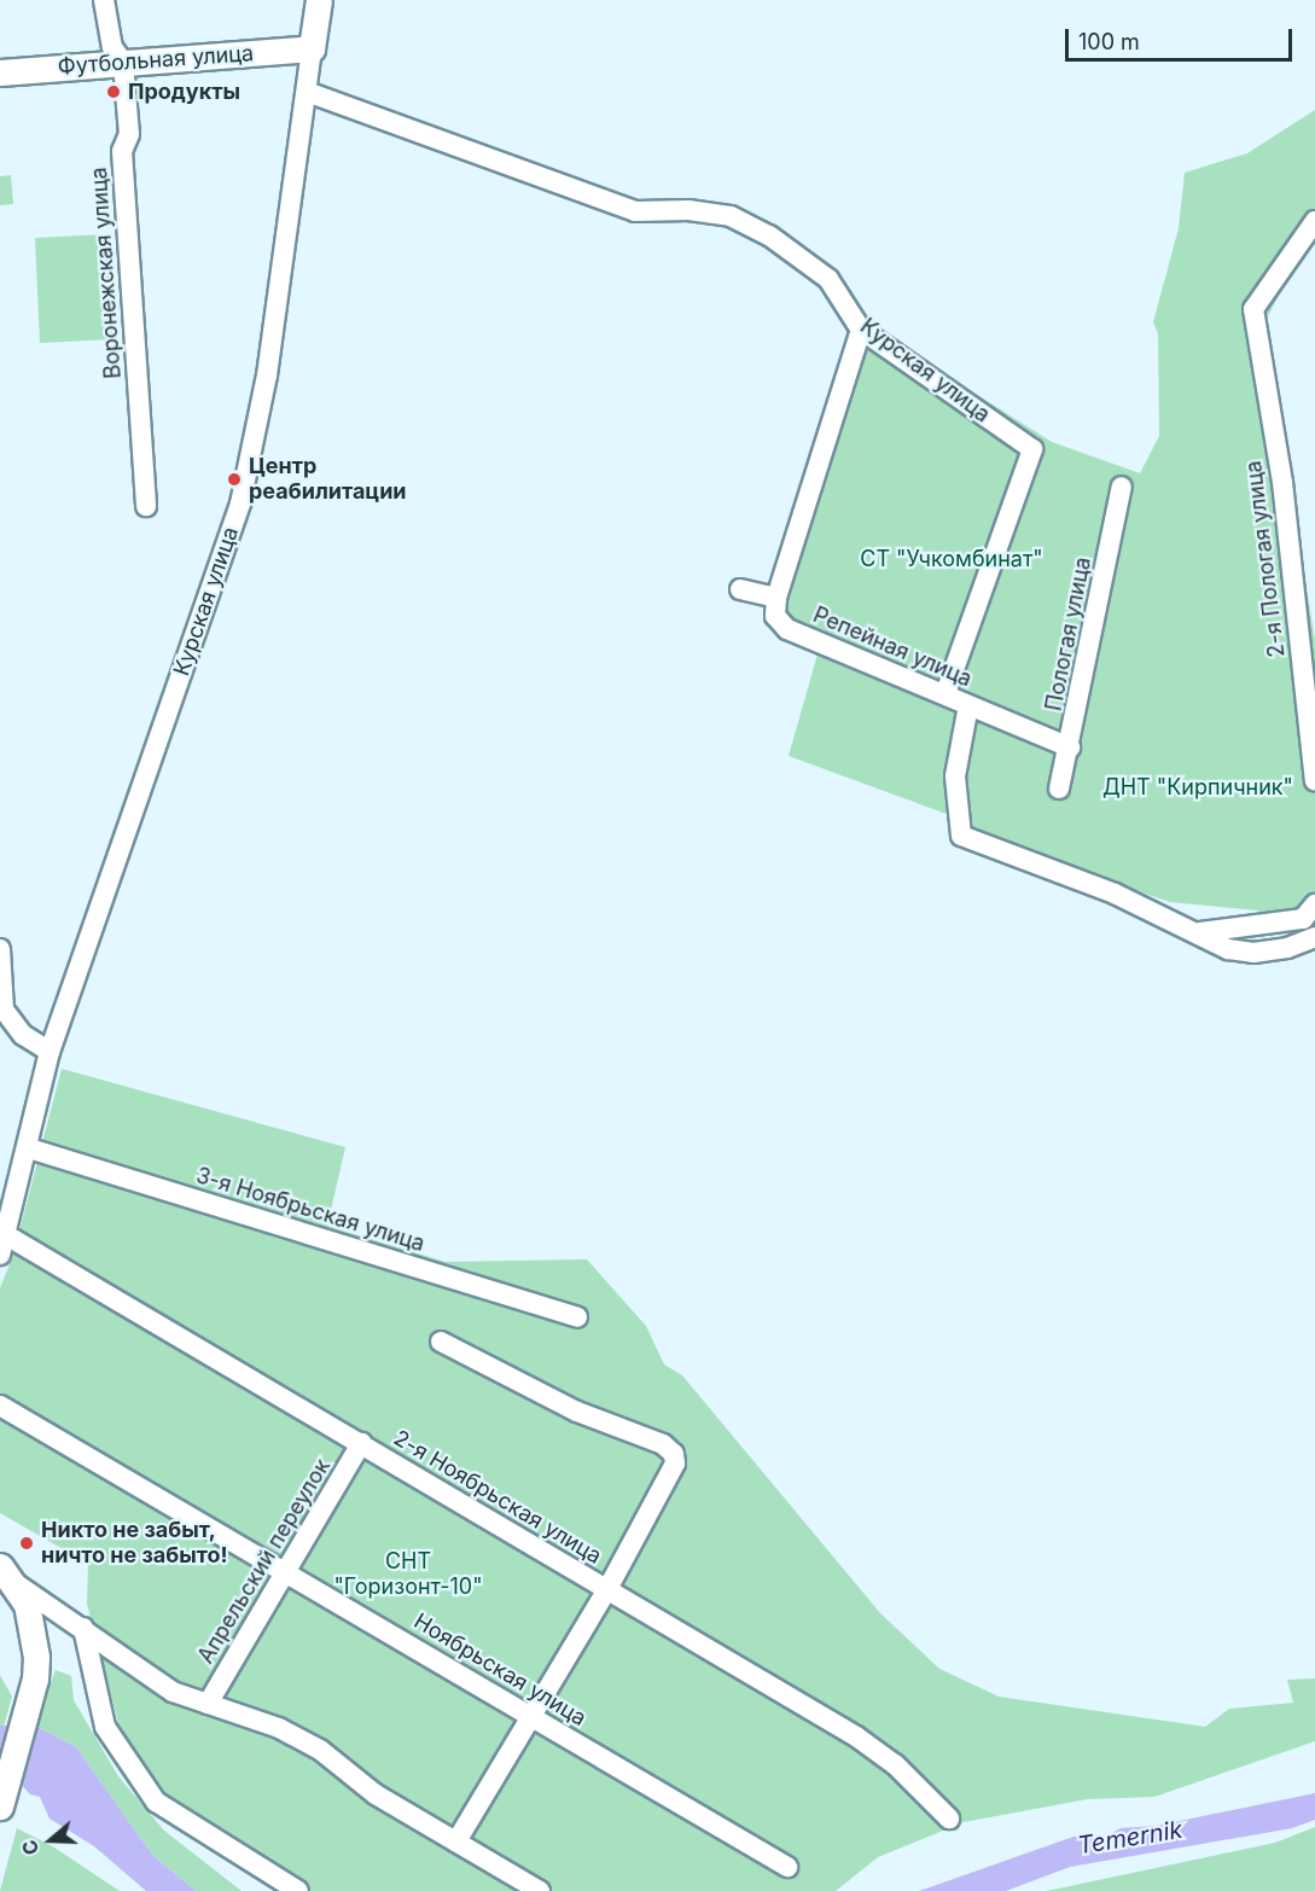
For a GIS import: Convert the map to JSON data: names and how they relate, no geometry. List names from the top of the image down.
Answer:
{
  "streets": {
    "main road": ["Футбольная улица", "Курская улица"],
    "street": [
      "Воронежская улица",
      "2-я Пологая улица",
      "Пологая улица",
      "Репейная улица",
      "3-я Ноябрьская улица",
      "2-я Ноябрьская улица",
      "Апрельский переулок",
      "Ноябрьская улица"
    ]
  },
  "crossings": [
    ["Футбольная улица", "Воронежская улица"],
    ["Футбольная улица", "Курская улица"],
    ["Курская улица", "Репейная улица"],
    ["Курская улица", "3-я Ноябрьская улица"],
    ["Курская улица", "2-я Ноябрьская улица"],
    ["Пологая улица", "Репейная улица"],
    ["2-я Ноябрьская улица", "Апрельский переулок"],
    ["Апрельский переулок", "Ноябрьская улица"]
  ],
  "water": ["Temernik"],
  "parks": ["СТ \"Учкомбинат\"", "ДНТ \"Кирпичник\"", "СНТ \"Горизонт-10\""],
  "places": ["Продукты", "Центр реабилитации", "Никто не забыт, ничто не забыто!"],
  "scale_bar": "100 m",
  "north": "left"
}
